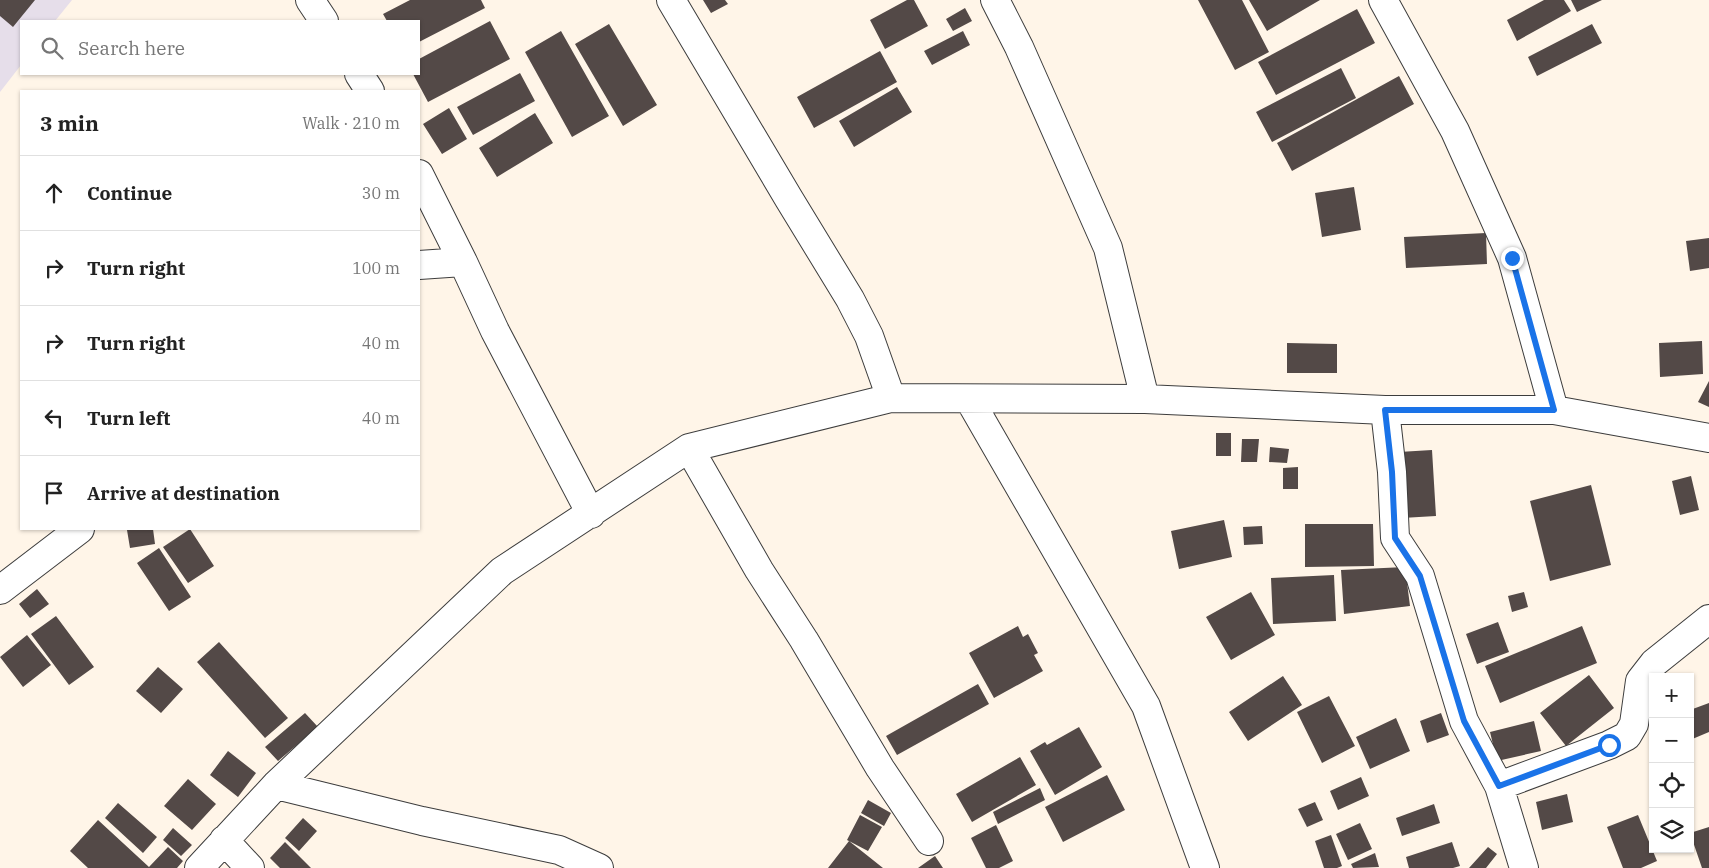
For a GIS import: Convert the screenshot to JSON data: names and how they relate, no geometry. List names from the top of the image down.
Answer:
{
  "page": {
    "search": "Search here",
    "heading": ["3 min", "Walk · 210 m"],
    "list": [
      ["Continue", "30 m"],
      ["Turn right", "100 m"],
      ["Turn right", "40 m"],
      ["Turn left", "40 m"],
      "Arrive at destination"
    ],
    "map_buttons": ["+", "−"]
  }
}
